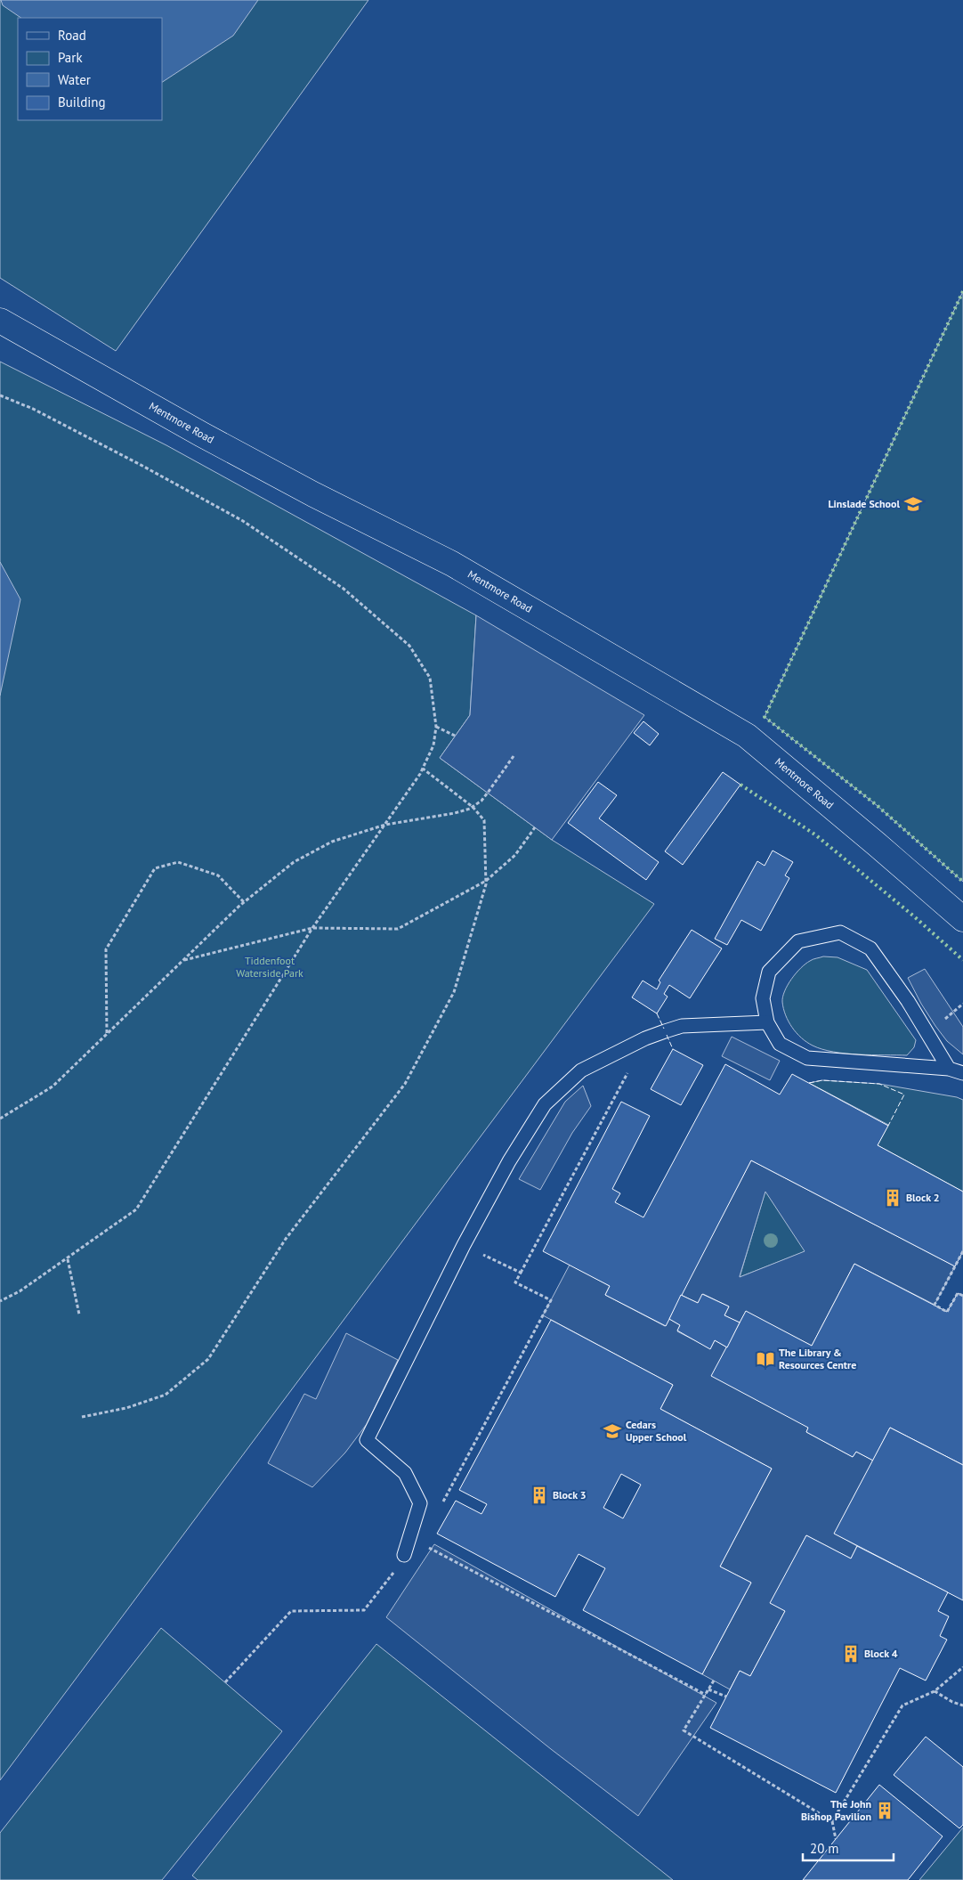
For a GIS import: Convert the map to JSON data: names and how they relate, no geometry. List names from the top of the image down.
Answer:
{
  "streets": {
    "street": ["Mentmore Road"]
  },
  "parks": ["Tiddenfoot Waterside Park"],
  "places": {
    "school or university": ["Linslade School", "Cedars Upper School"],
    "building": [
      "Block 2",
      "Block 3",
      "Block 4",
      "The John Bishop Pavilion"
    ],
    "library": ["The Library & Resources Centre"]
  },
  "legend": [
    "Road",
    "Park",
    "Water",
    "Building"
  ],
  "scale_bar": "20 m"
}
